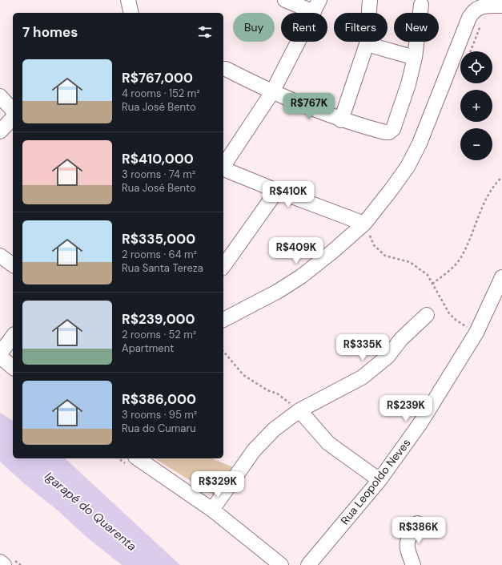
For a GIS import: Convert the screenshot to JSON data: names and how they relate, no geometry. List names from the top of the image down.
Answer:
{
  "streets": {
    "street": ["Rua Leopoldo Neves"]
  },
  "water": ["Igarapé do Quarenta"],
  "page": {
    "chip": [
      "Buy",
      "Rent",
      "Filters",
      "New"
    ],
    "heading": "7 homes",
    "map_buttons": ["+", "−"],
    "list": [
      {
        "name": "R$767,000",
        "note": "4 rooms · 152 m² · Rua José Bento"
      },
      {
        "name": "R$410,000",
        "note": "3 rooms · 74 m² · Rua José Bento"
      },
      {
        "name": "R$335,000",
        "note": "2 rooms · 64 m² · Rua Santa Tereza"
      },
      {
        "name": "R$239,000",
        "note": "2 rooms · 52 m² · Apartment"
      },
      {
        "name": "R$386,000",
        "note": "3 rooms · 95 m² · Rua do Cumaru"
      }
    ],
    "price": [
      "R$767K",
      "R$410K",
      "R$409K",
      "R$335K",
      "R$239K",
      "R$329K",
      "R$386K"
    ]
  }
}
